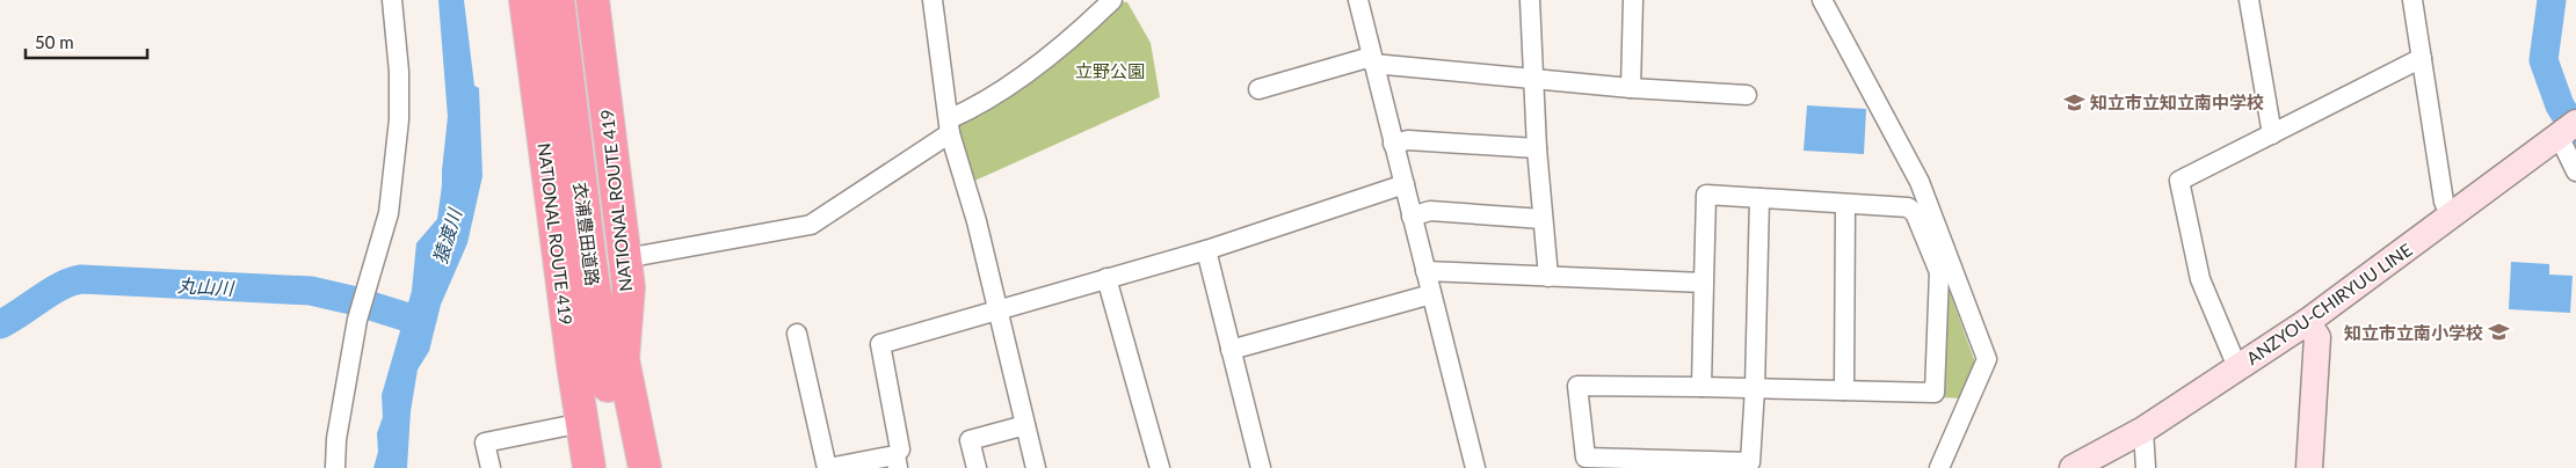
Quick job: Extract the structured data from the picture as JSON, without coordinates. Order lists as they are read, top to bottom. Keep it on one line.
{"streets":{"highway":["NATIONAL ROUTE 419","衣浦豊田道路"],"main road":["ANZYOU-CHIRYUU LINE"]},"crossings":[["NATIONAL ROUTE 419","衣浦豊田道路"]],"water":["猿渡川","丸山川"],"parks":["立野公園"],"places":{"school or university":["知立市立知立南中学校","知立市立南小学校"]},"scale_bar":"50 m"}
